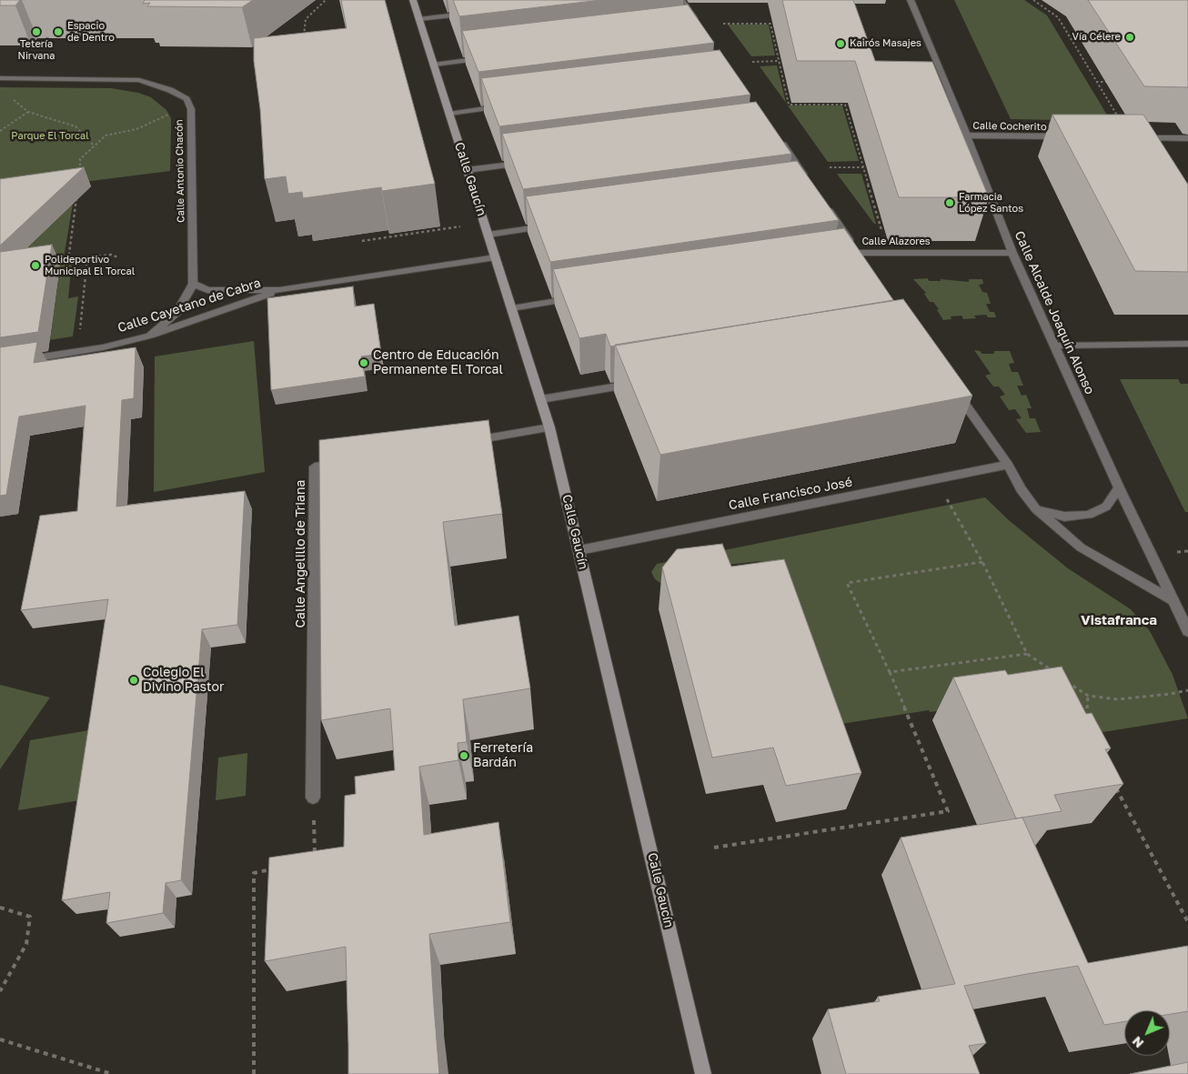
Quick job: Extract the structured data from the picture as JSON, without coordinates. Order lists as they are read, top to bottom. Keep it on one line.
{"streets":{"main road":["Calle Gaucín"],"street":["Calle Cocherito","Calle Antonio Chacón","Calle Alazores","Calle Cayetano de Cabra","Calle Alcalde Joaquín Alonso","Calle Francisco José","Calle Angelillo de Triana"]},"crossings":[["Calle Cocherito","Calle Alcalde Joaquín Alonso"],["Calle Antonio Chacón","Calle Cayetano de Cabra"],["Calle Gaucín","Calle Cayetano de Cabra"],["Calle Gaucín","Calle Francisco José"],["Calle Alazores","Calle Alcalde Joaquín Alonso"]],"districts":["Vistafranca"],"parks":["Parque El Torcal"],"places":["Tetería Nirvana","Espacio de Dentro","Vía Célere","Kairós Masajes","Farmacia López Santos","Polideportivo Municipal El Torcal","Centro de Educación Permanente El Torcal","Colegio El Divino Pastor","Ferretería Bardán"],"north":"bottom left"}
